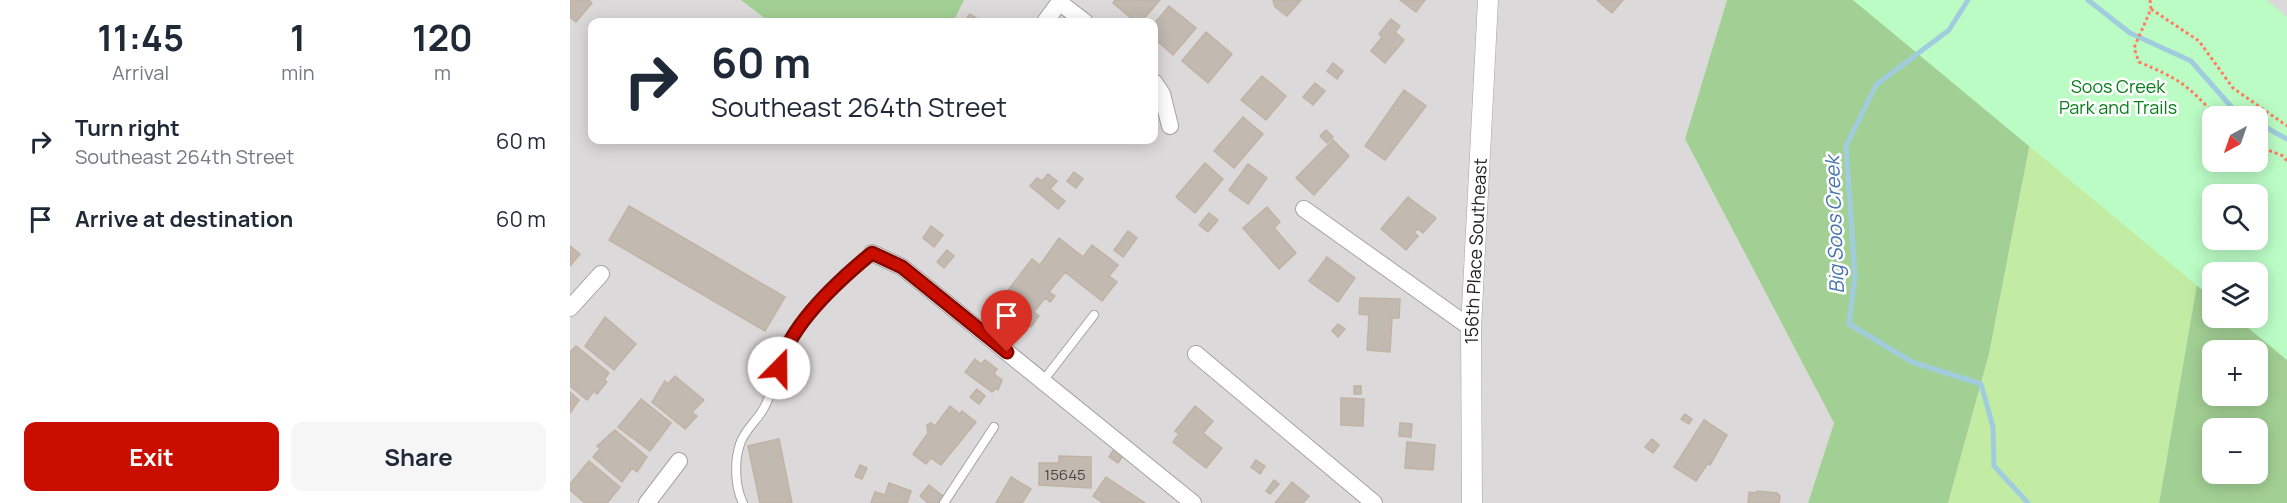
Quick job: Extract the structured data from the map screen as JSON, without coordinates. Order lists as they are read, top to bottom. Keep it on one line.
{"streets":{"street":["156th Place Southeast"]},"water":["Big Soos Creek"],"parks":["Soos Creek Park and Trails"],"house_numbers":["15645"],"north":"bottom left","page":{"eta":["11:45","Arrival","1","min","120","m"],"turn":["60 m","Southeast 264th Street"],"list":[{"name":"Turn right","note":"Southeast 264th Street","value":"60 m"},{"name":"Arrive at destination","value":"60 m"}],"map_buttons":["+","−"],"buttons":["Exit","Share"]}}
